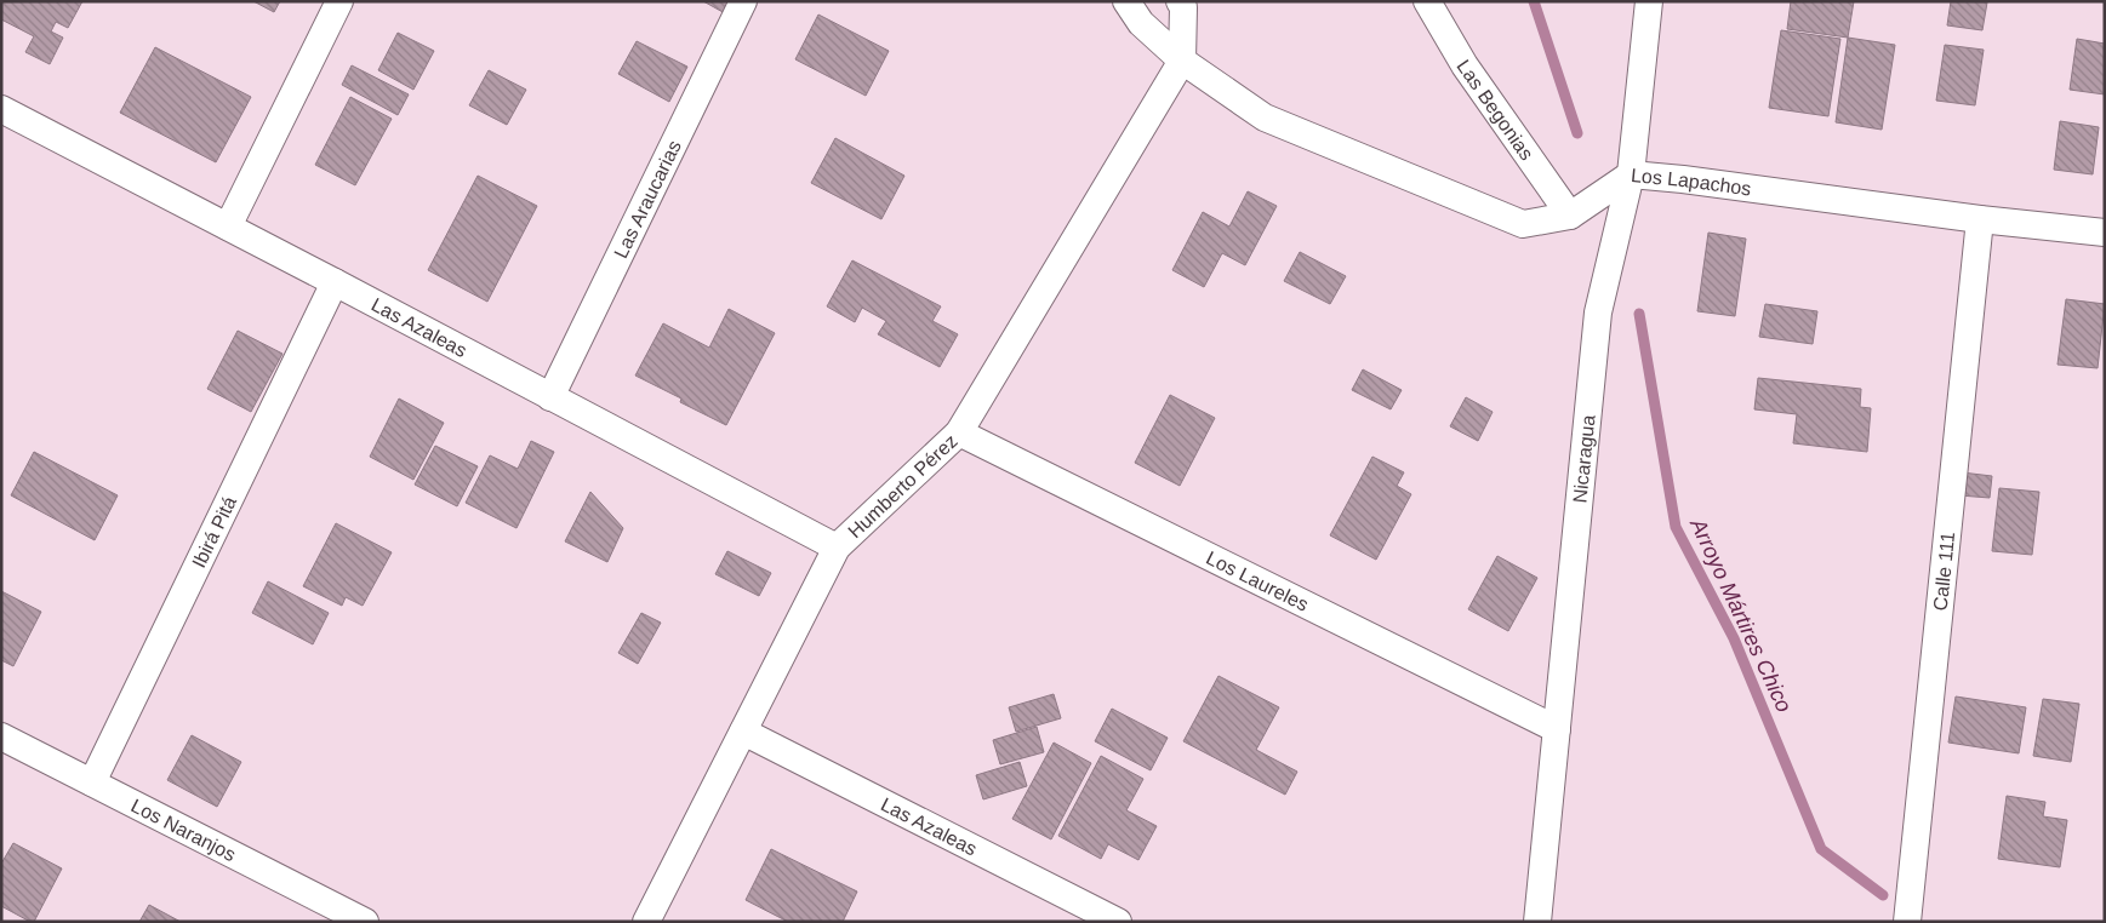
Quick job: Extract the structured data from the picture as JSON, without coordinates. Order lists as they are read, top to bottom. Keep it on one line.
{"streets":{"street":["Las Begonias","Los Lapachos","Las Araucarias","Las Azaleas","Nicaragua","Humberto Pérez","Ibirá Pitá","Calle 111","Los Laureles","Los Naranjos"]},"crossings":[["Las Begonias","Los Lapachos"],["Los Lapachos","Nicaragua"],["Los Lapachos","Humberto Pérez"],["Los Lapachos","Calle 111"],["Las Araucarias","Las Azaleas"],["Las Azaleas","Humberto Pérez"],["Las Azaleas","Ibirá Pitá"],["Nicaragua","Los Laureles"],["Humberto Pérez","Los Laureles"],["Ibirá Pitá","Los Naranjos"]],"water":["Arroyo Mártires Chico"]}
